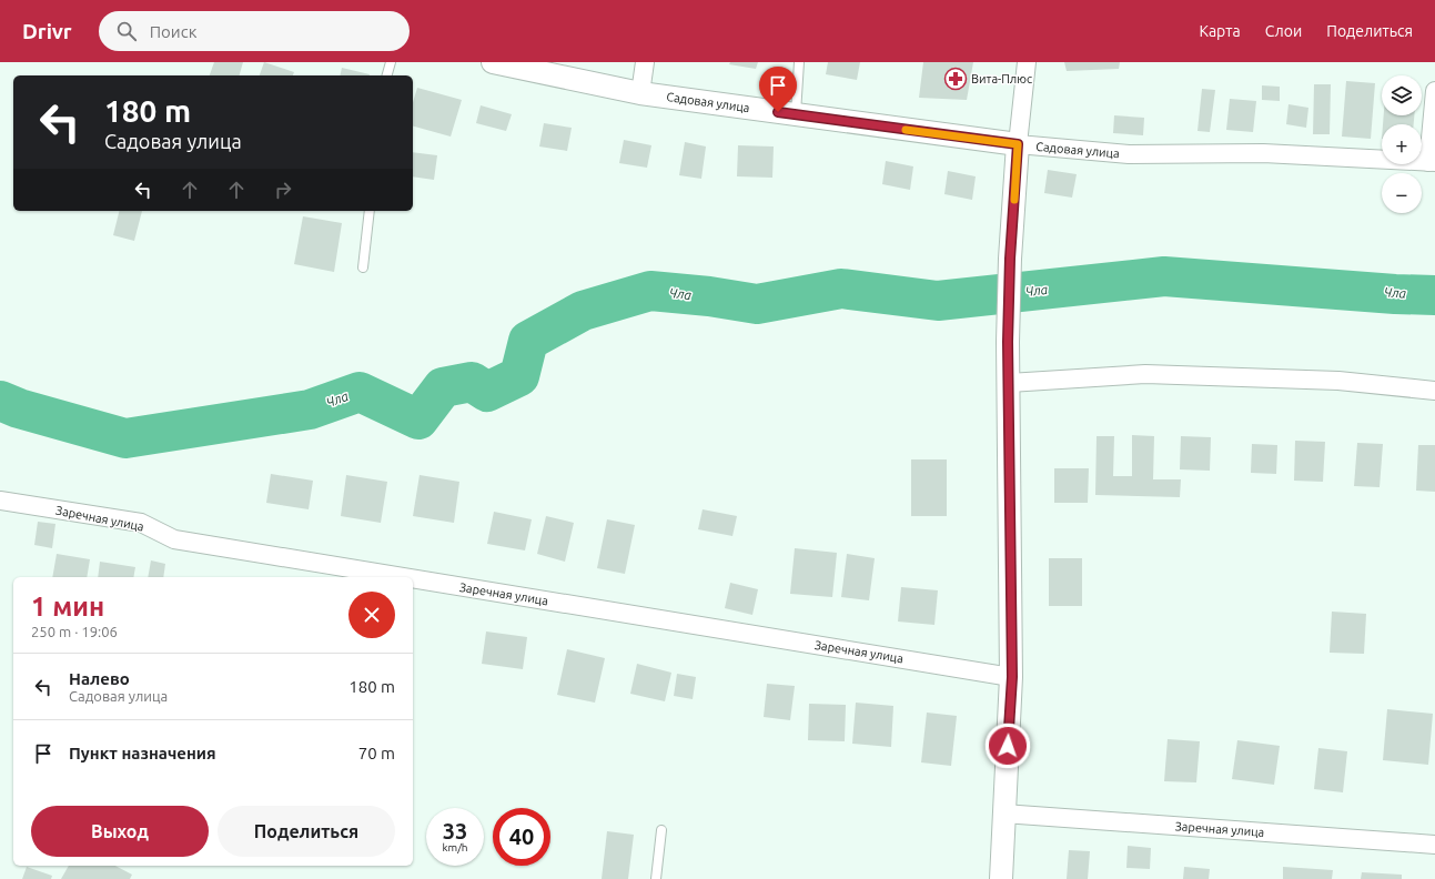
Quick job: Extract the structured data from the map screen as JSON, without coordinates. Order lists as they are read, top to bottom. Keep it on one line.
{"streets":{"street":["Садовая улица","Заречная улица"]},"water":["Чла"],"places":{"pharmacy":["Вита-Плюс"]},"page":{"header":"Drivr","search":"Поиск","nav":["Карта","Слои","Поделиться"],"map_buttons":["+","−"],"turn":["180 m","Садовая улица"],"heading":["1 мин","250 m · 19:06"],"list":[{"name":"Налево","note":"Садовая улица","value":"180 m"},{"name":"Пункт назначения","value":"70 m"}],"buttons":["Выход","Поделиться"],"speed":"33 km/h","limit":"40"}}
